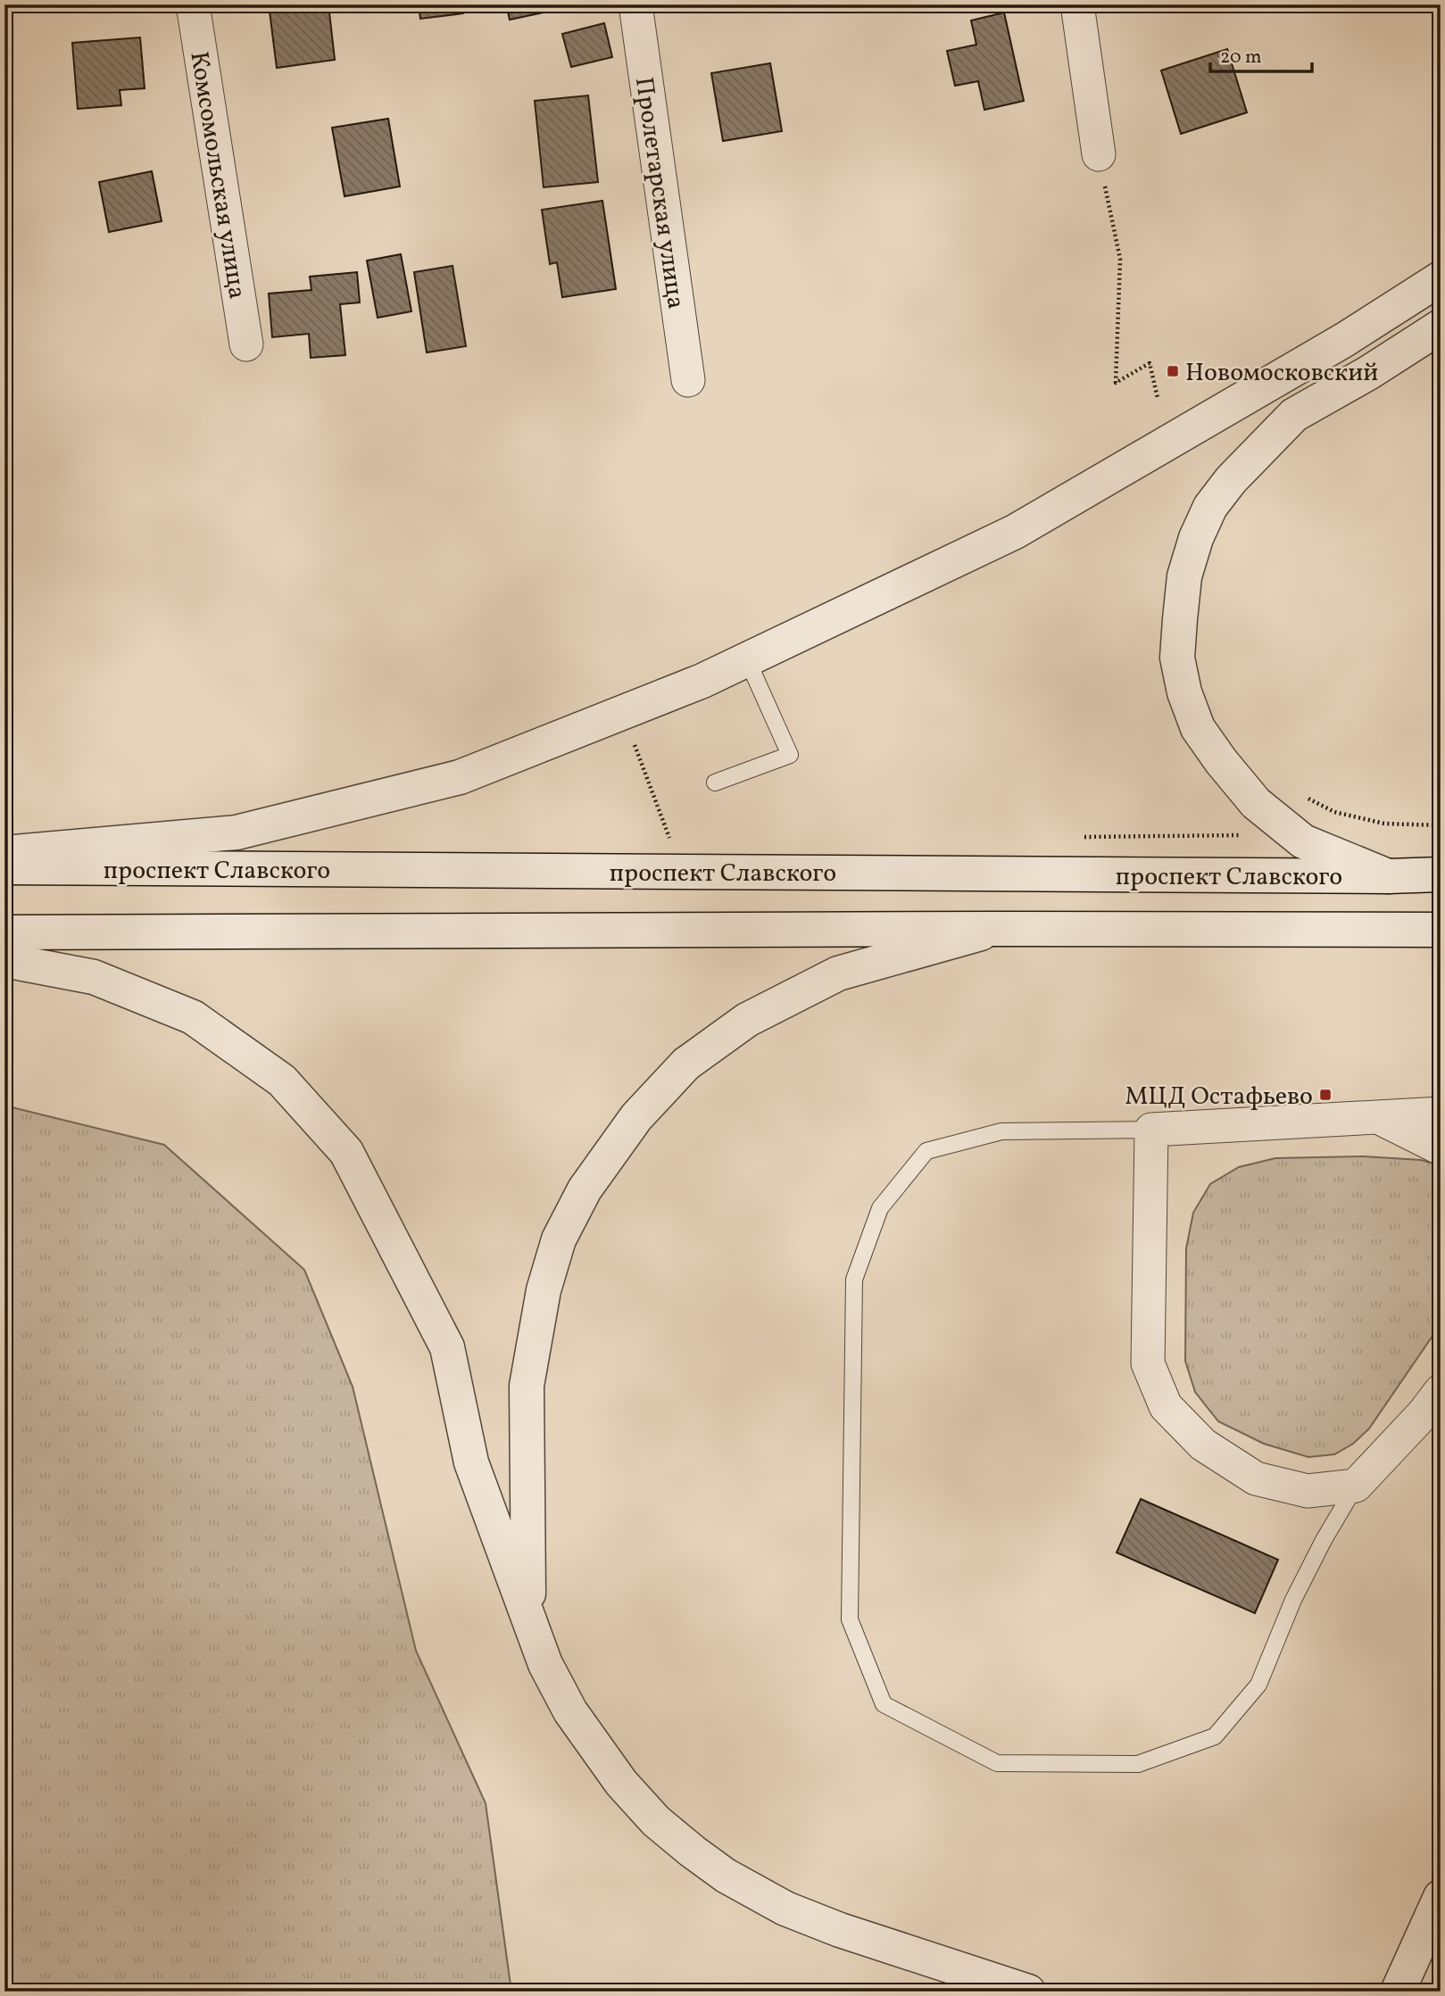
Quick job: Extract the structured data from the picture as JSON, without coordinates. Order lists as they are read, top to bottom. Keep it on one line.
{"streets":{"street":["Комсомольская улица","Пролетарская улица","проспект Славского"]},"places":{"transit":["Новомосковский","МЦД Остафьево"]},"scale_bar":"20 m"}
